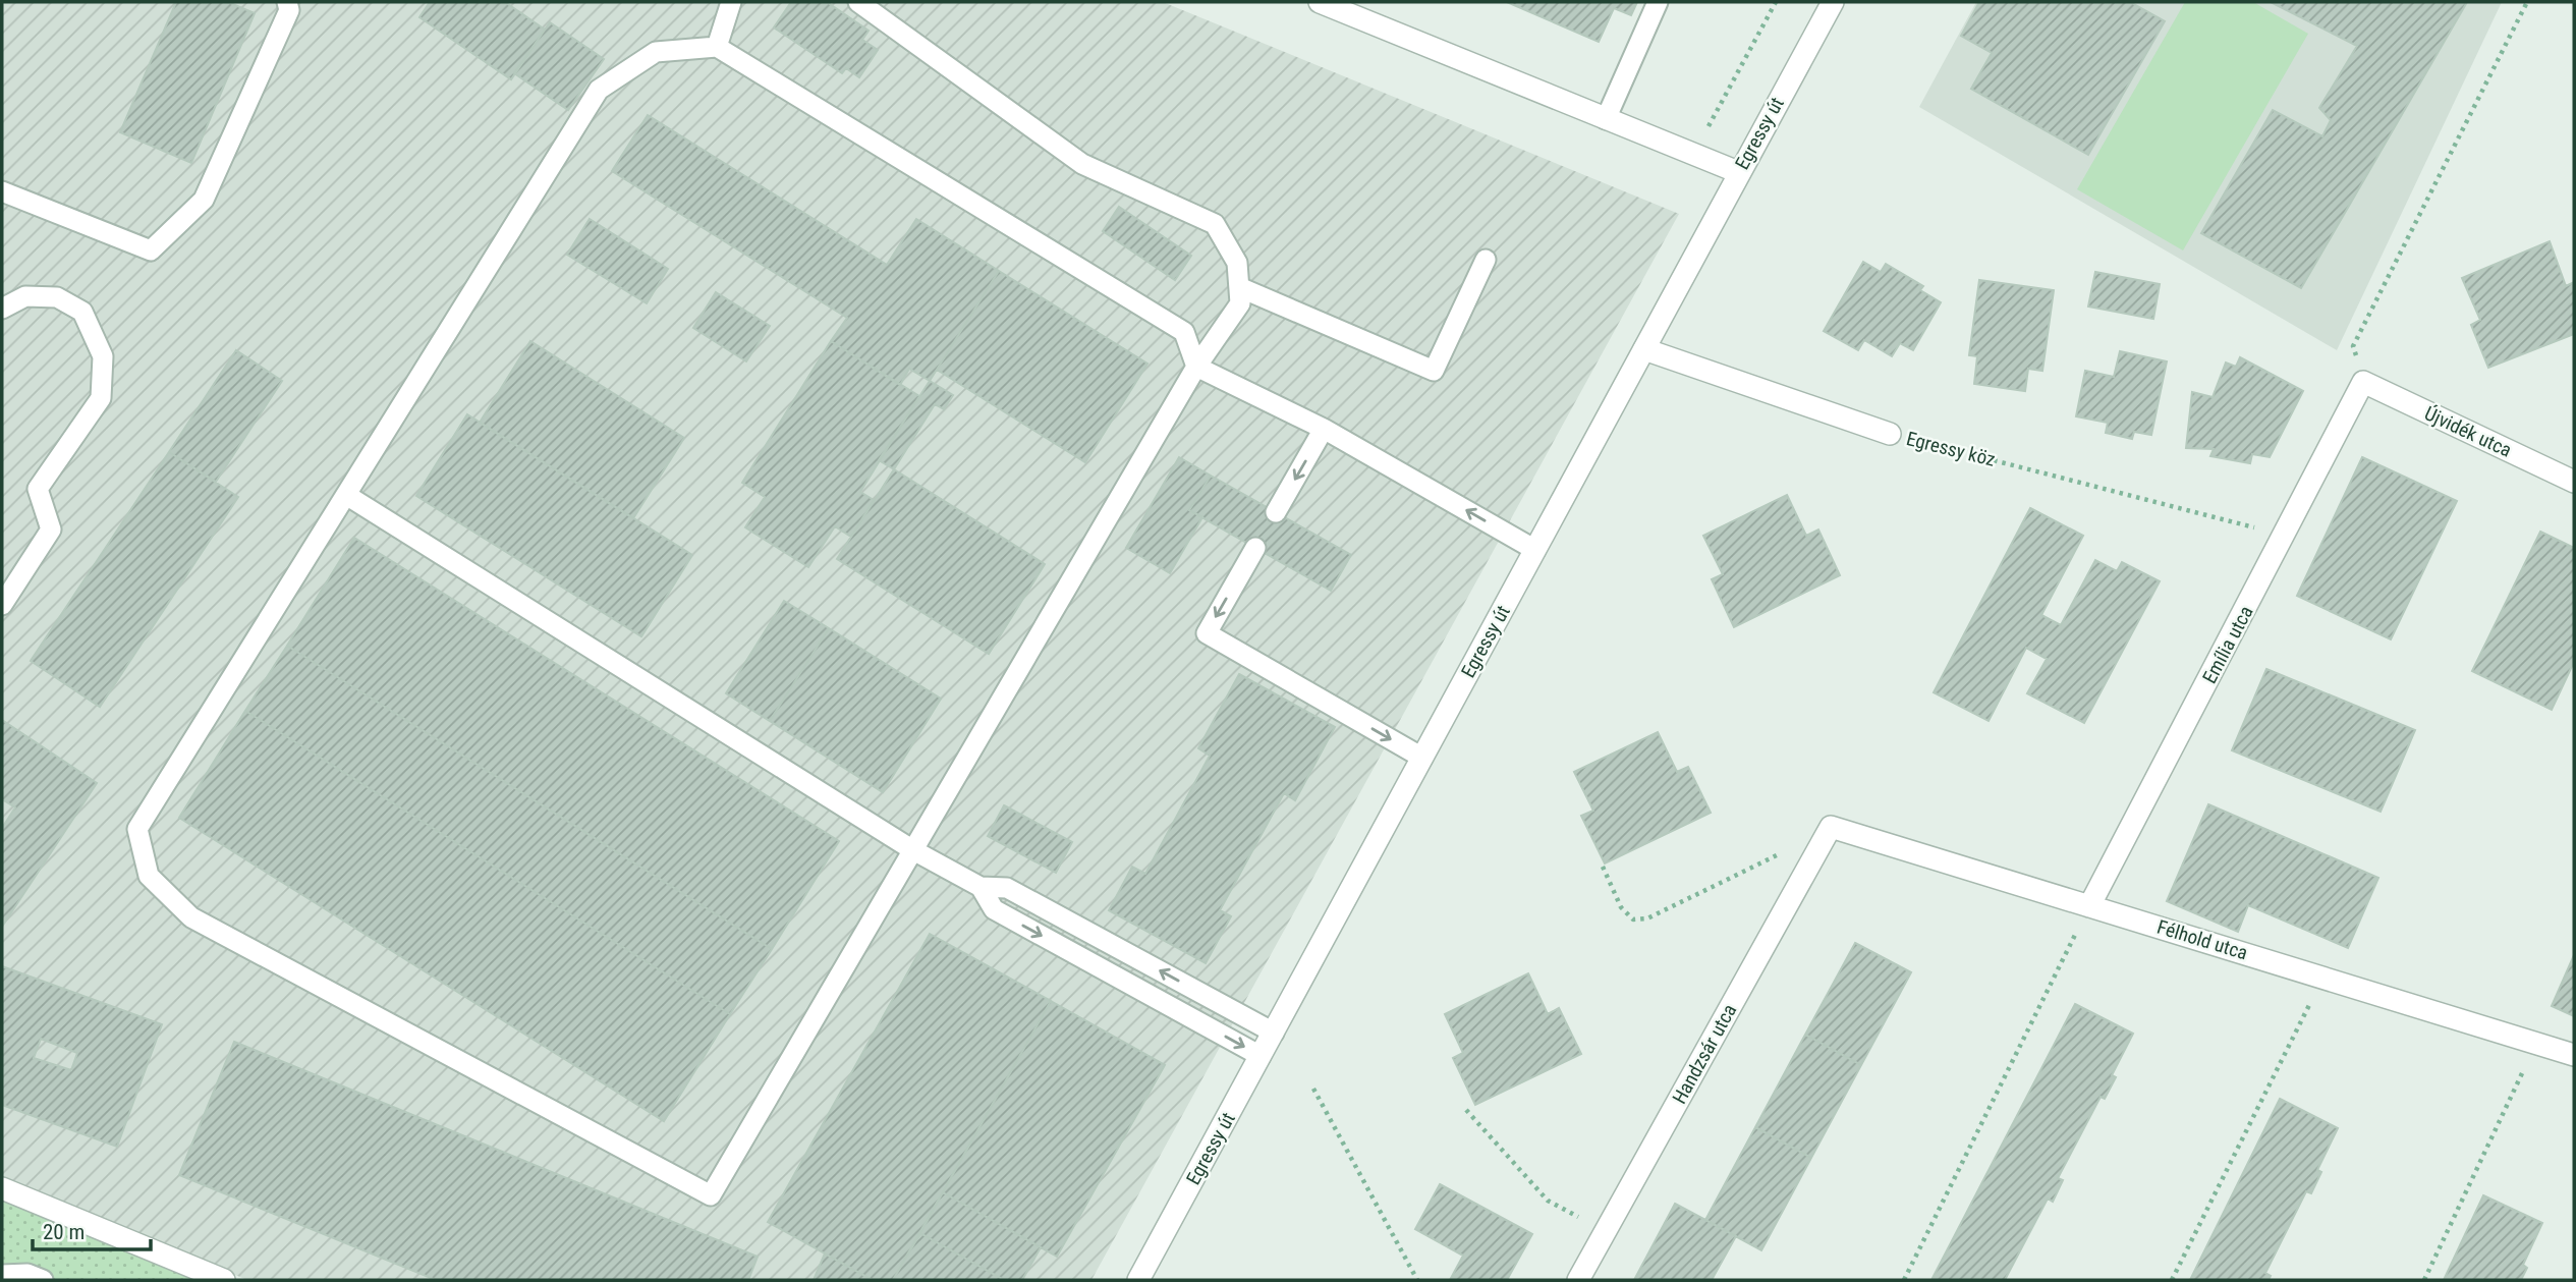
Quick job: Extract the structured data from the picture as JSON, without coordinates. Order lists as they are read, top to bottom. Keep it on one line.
{"streets":{"street":["Egressy út","Újvidék utca","Egressy köz","Emília utca","Félhold utca","Handzsár utca"]},"crossings":[["Egressy út","Egressy köz"],["Újvidék utca","Emília utca"],["Emília utca","Félhold utca"],["Félhold utca","Handzsár utca"]],"scale_bar":"20 m"}
